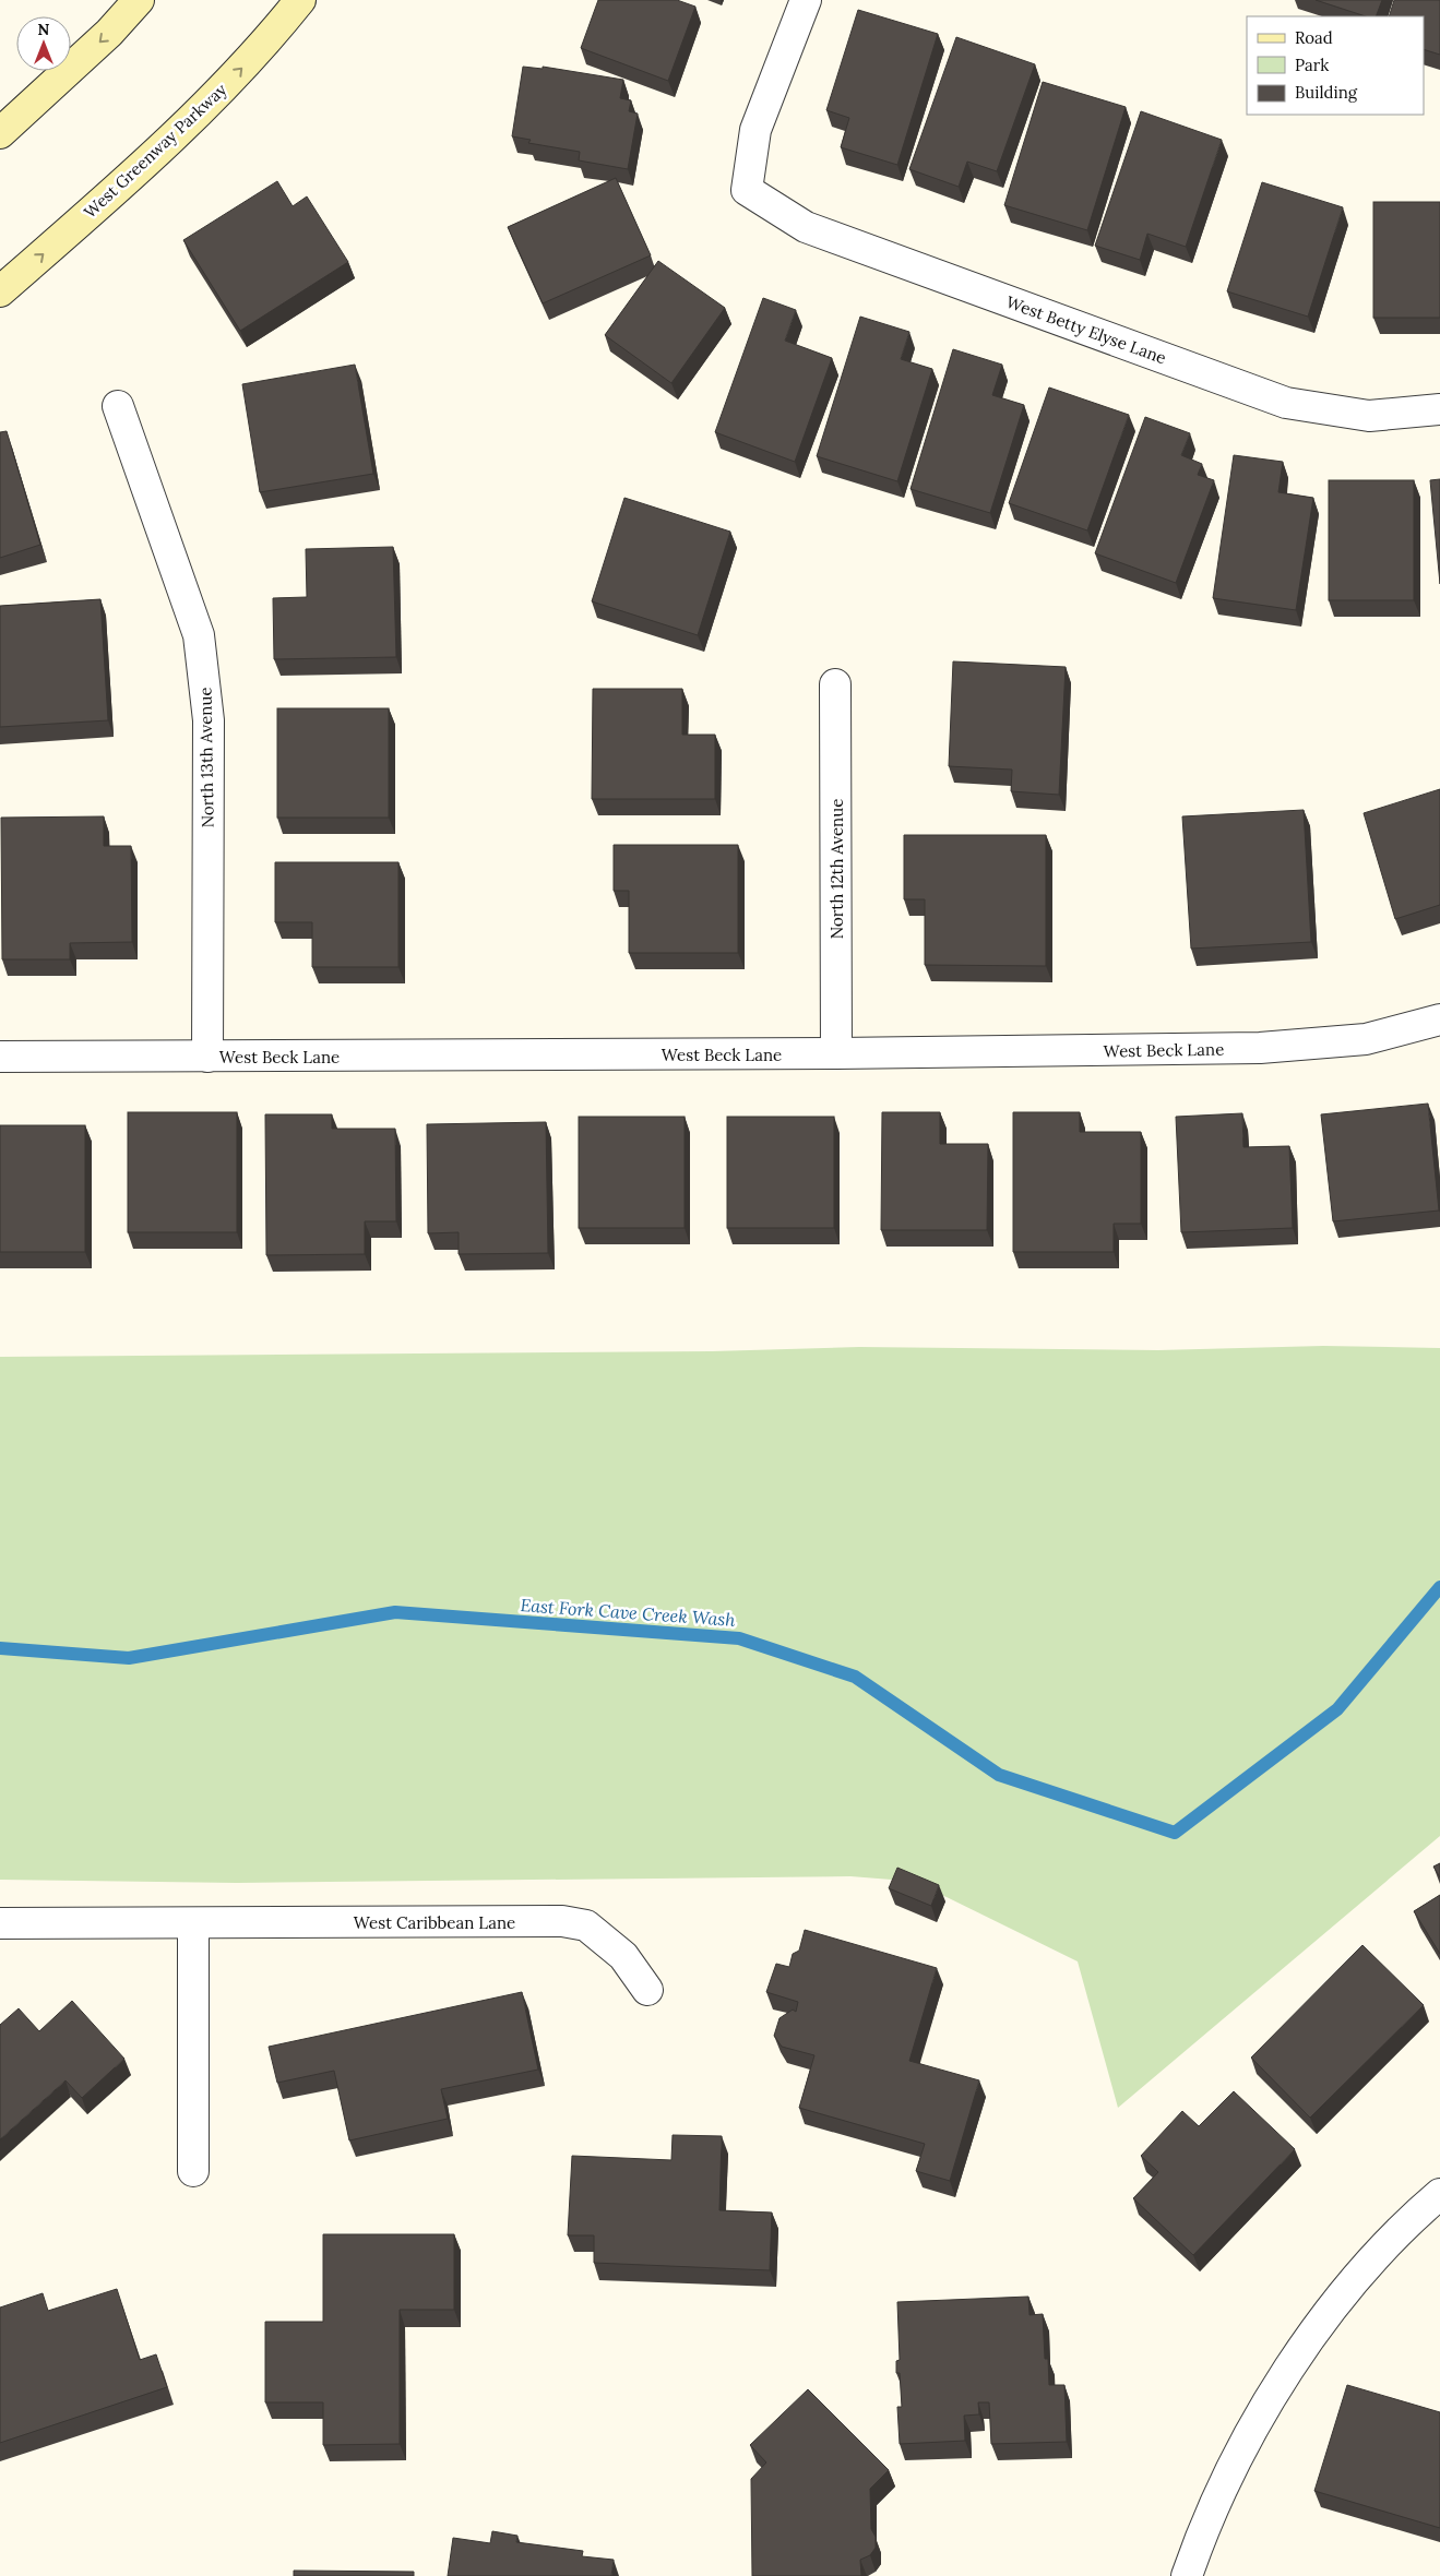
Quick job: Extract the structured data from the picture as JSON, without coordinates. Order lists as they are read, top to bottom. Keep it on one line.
{"streets":{"main road":["West Greenway Parkway"],"street":["West Betty Elyse Lane","North 13th Avenue","North 12th Avenue","West Beck Lane","West Caribbean Lane"]},"crossings":[["North 13th Avenue","West Beck Lane"],["North 12th Avenue","West Beck Lane"]],"water":["East Fork Cave Creek Wash"],"legend":["Road","Park","Building"],"north":"top"}
